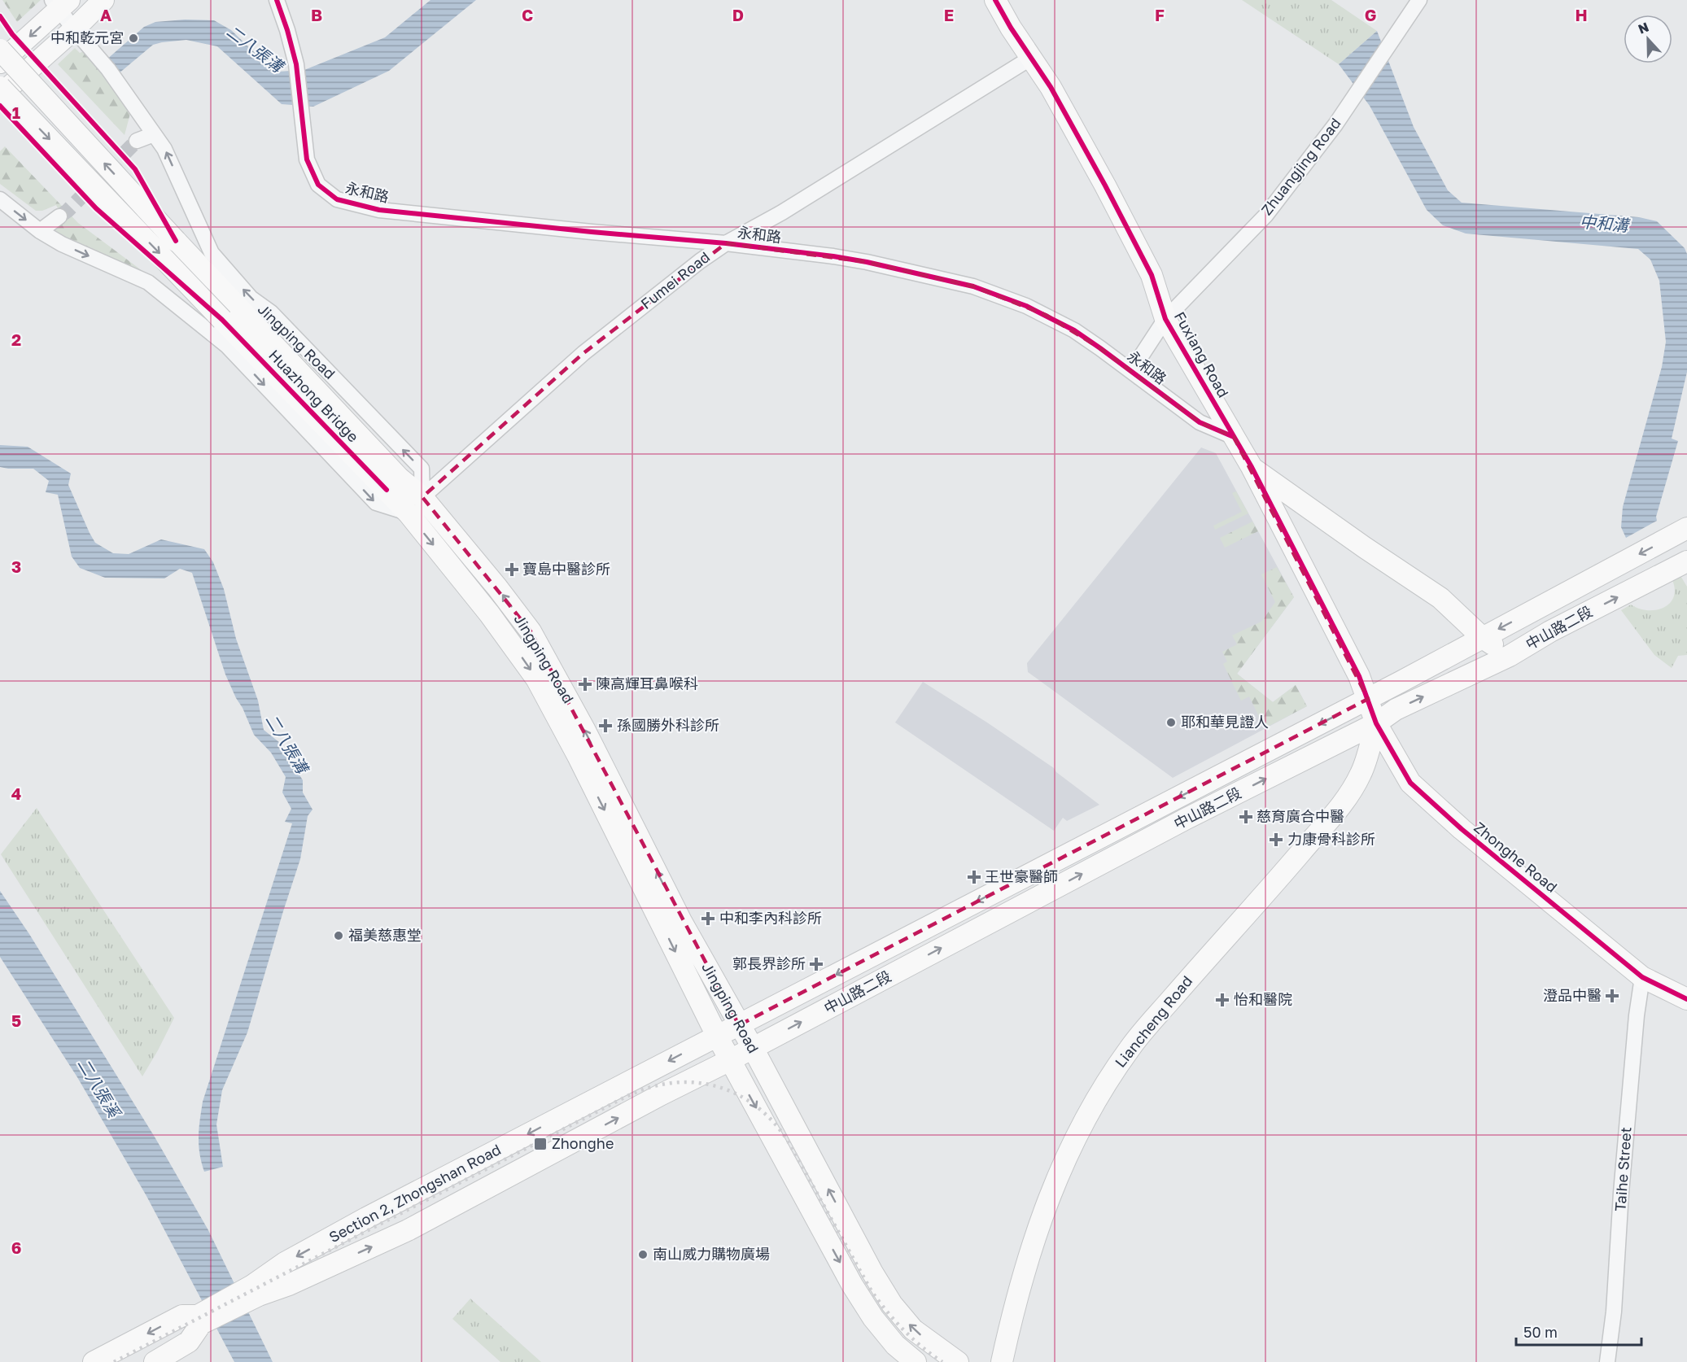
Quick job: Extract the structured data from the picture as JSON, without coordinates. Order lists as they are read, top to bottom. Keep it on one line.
{"streets":{"street":["Zhuangjing Road","永和路","Fumei Road","Jingping Road","Fuxiang Road","Huazhong Bridge","中山路二段","Zhonghe Road","Liancheng Road","Taihe Street","Section 2, Zhongshan Road"]},"crossings":[["Zhuangjing Road","永和路"],["Zhuangjing Road","Fuxiang Road"],["永和路","Fumei Road"],["永和路","Fuxiang Road"],["Fumei Road","Jingping Road"],["Fumei Road","Fuxiang Road"],["Fumei Road","Huazhong Bridge"],["Jingping Road","Huazhong Bridge"],["Jingping Road","中山路二段"],["Jingping Road","Section 2, Zhongshan Road"],["Fuxiang Road","中山路二段"],["Fuxiang Road","Zhonghe Road"],["中山路二段","Zhonghe Road"],["中山路二段","Liancheng Road"],["中山路二段","Section 2, Zhongshan Road"],["Zhonghe Road","Liancheng Road"],["Zhonghe Road","Taihe Street"]],"water":["二八張溝","中和溝","二八張溪"],"places":{"other":["中和乾元宮","耶和華見證人","福美慈惠堂","南山威力購物廣場"],"health":["寶島中醫診所","陳高輝耳鼻喉科","孫國勝外科診所","慈育廣合中醫","力康骨科診所","王世豪醫師","中和李內科診所","郭長界診所","澄品中醫","怡和醫院"],"transit":["Zhonghe"]},"scale_bar":"50 m","north":"top","grid":{"columns":["A","B","C","D","E","F","G","H"],"rows":["1","2","3","4","5","6"]}}
